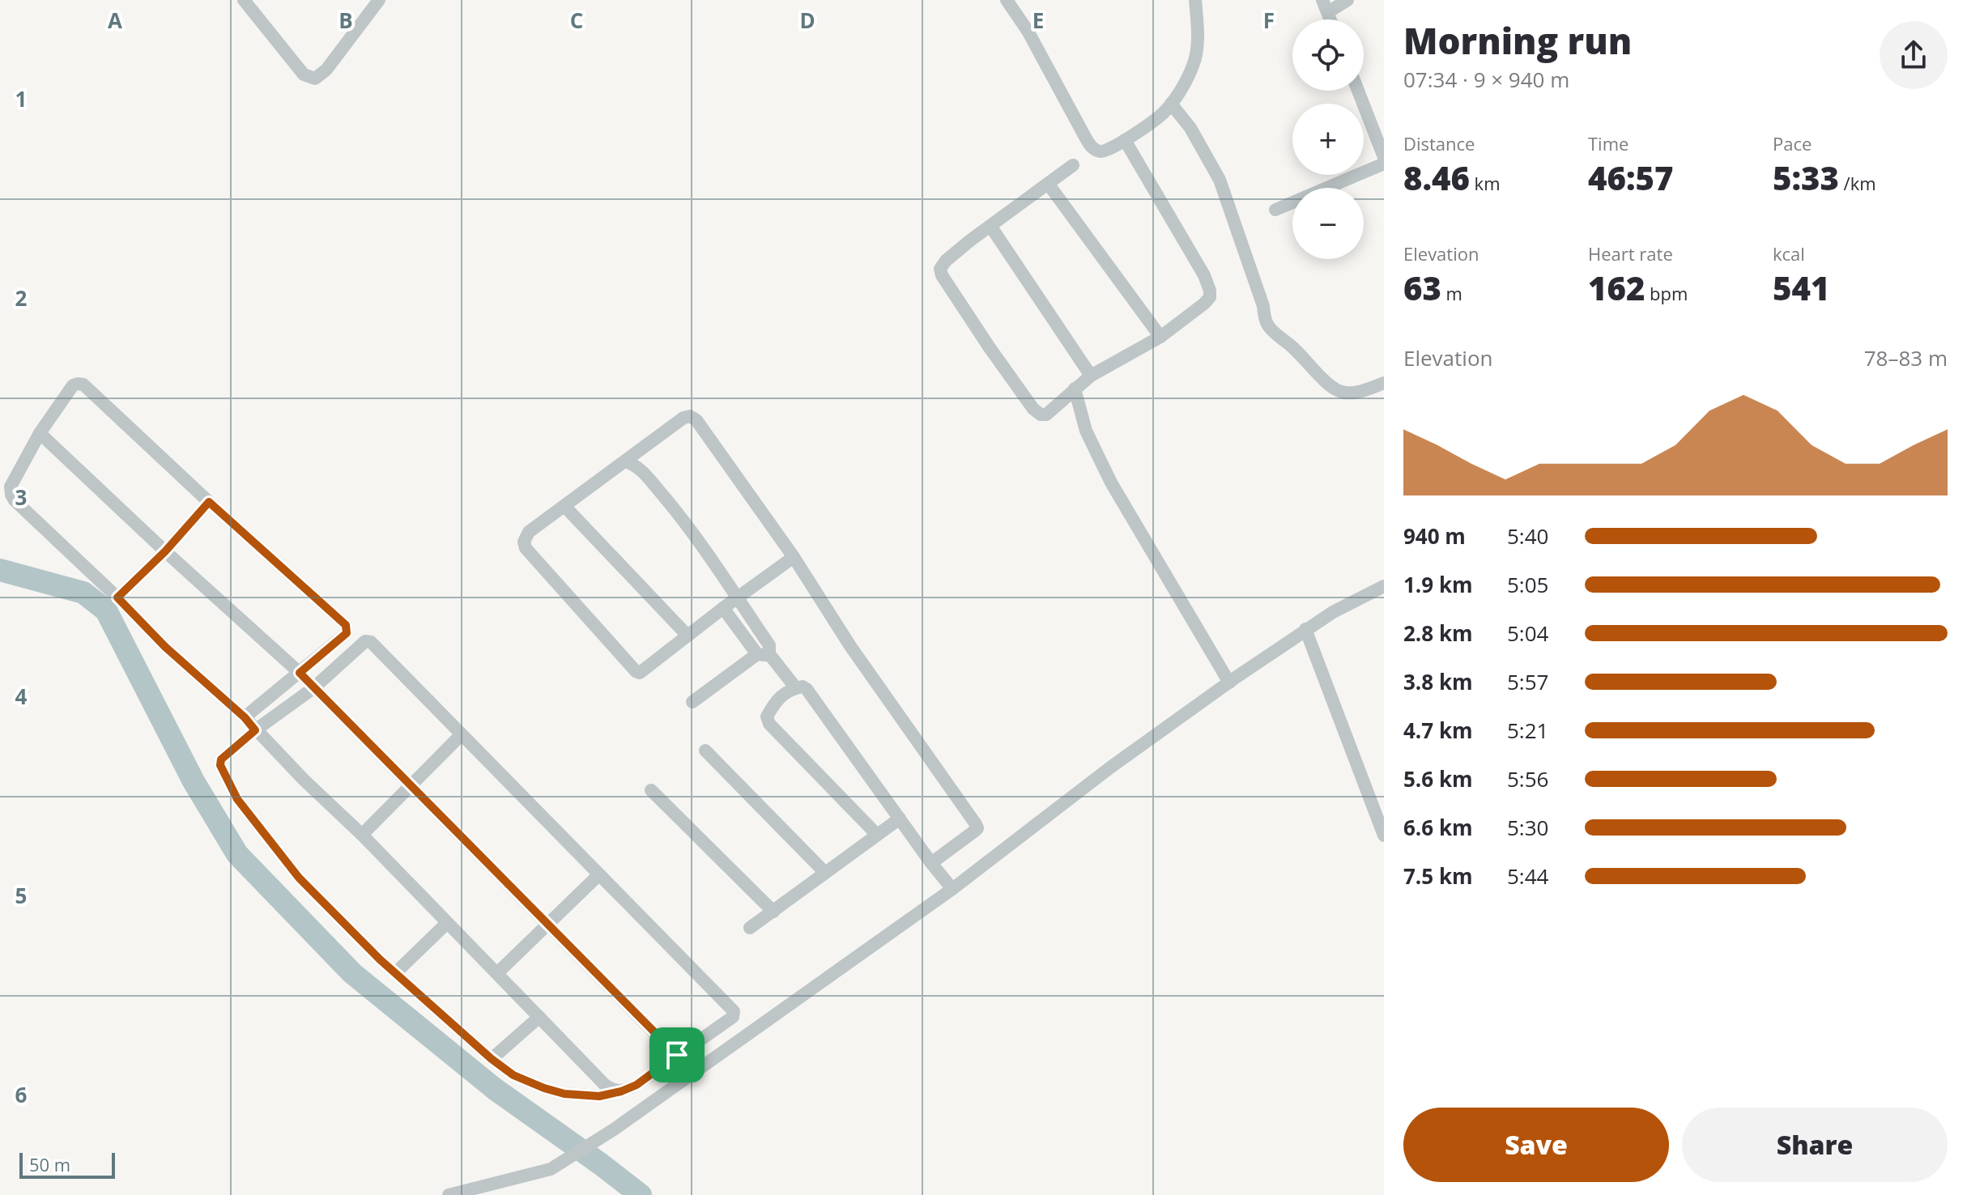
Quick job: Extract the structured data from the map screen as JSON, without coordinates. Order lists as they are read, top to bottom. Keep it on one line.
{"scale_bar":"50 m","page":{"heading":["Morning run","07:34 · 9 × 940 m"],"map_buttons":["+","−"],"stats":[["Distance","8.46 km"],["Time","46:57"],["Pace","5:33 /km"],["Elevation","63 m"],["Heart rate","162 bpm"],["kcal","541"]],"chart":["Elevation","78–83 m"],"list":[{"name":"940 m","note":"5:40"},{"name":"1.9 km","note":"5:05"},{"name":"2.8 km","note":"5:04"},{"name":"3.8 km","note":"5:57"},{"name":"4.7 km","note":"5:21"},{"name":"5.6 km","note":"5:56"},{"name":"6.6 km","note":"5:30"},{"name":"7.5 km","note":"5:44"}],"buttons":["Save","Share"],"scale":"50 m"},"grid":{"columns":["A","B","C","D","E","F"],"rows":["1","2","3","4","5","6"]}}
